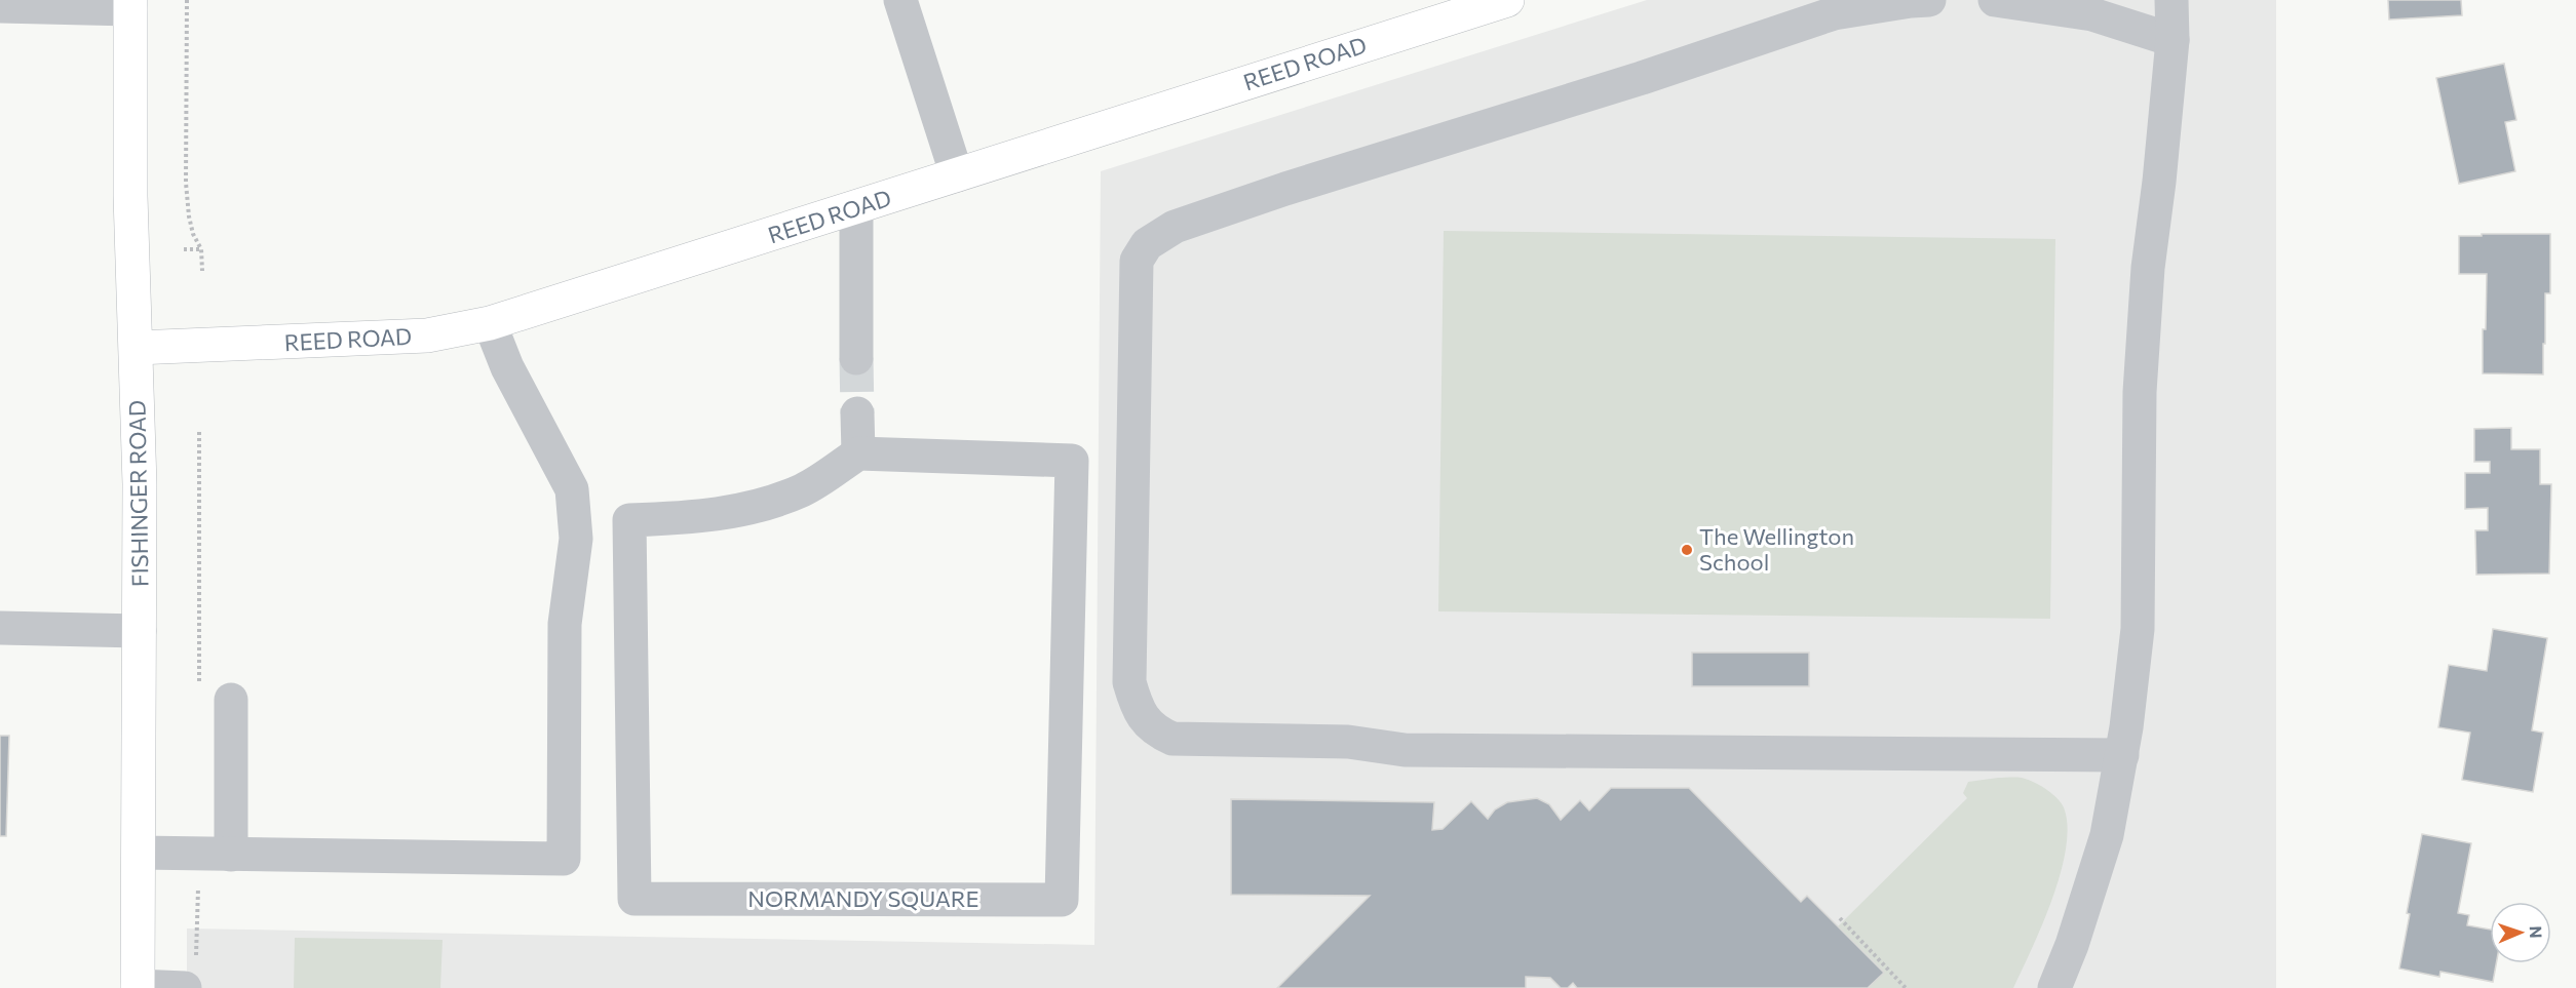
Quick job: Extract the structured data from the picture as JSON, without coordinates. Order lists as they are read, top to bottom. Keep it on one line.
{"streets":{"main road":["REED ROAD","FISHINGER ROAD"],"street":["NORMANDY SQUARE"]},"crossings":[["REED ROAD","FISHINGER ROAD"]],"places":["The Wellington School"],"north":"right"}
